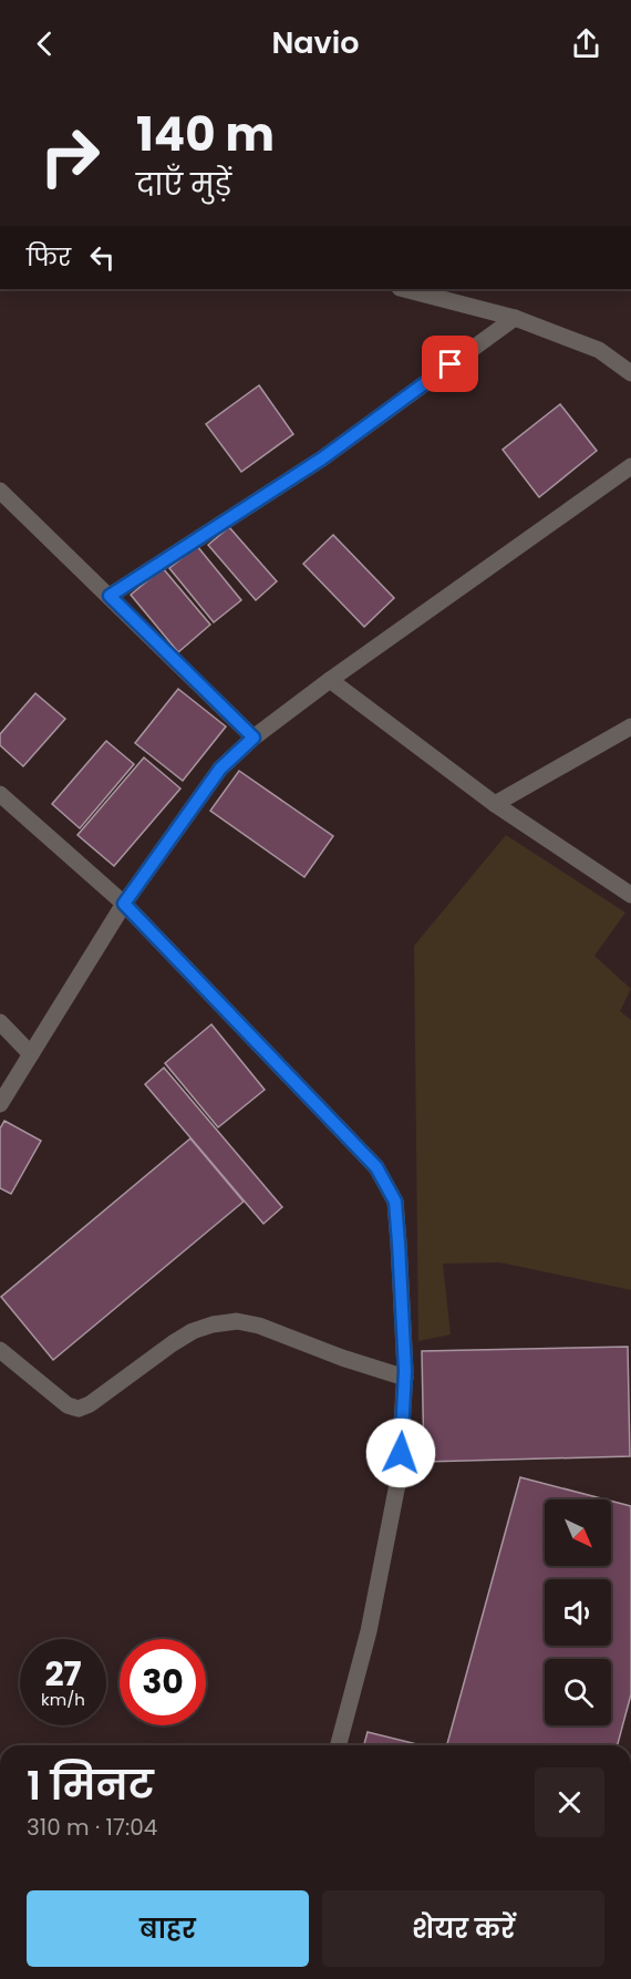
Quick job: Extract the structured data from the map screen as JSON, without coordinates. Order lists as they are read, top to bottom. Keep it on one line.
{"north":"bottom right","page":{"header":"Navio","turn":["140 m","दाएँ मुड़ें"],"then":"फिर","speed":"27 km/h","limit":"30","heading":["1 मिनट","310 m · 17:04"],"buttons":["बाहर","शेयर करें"]}}
